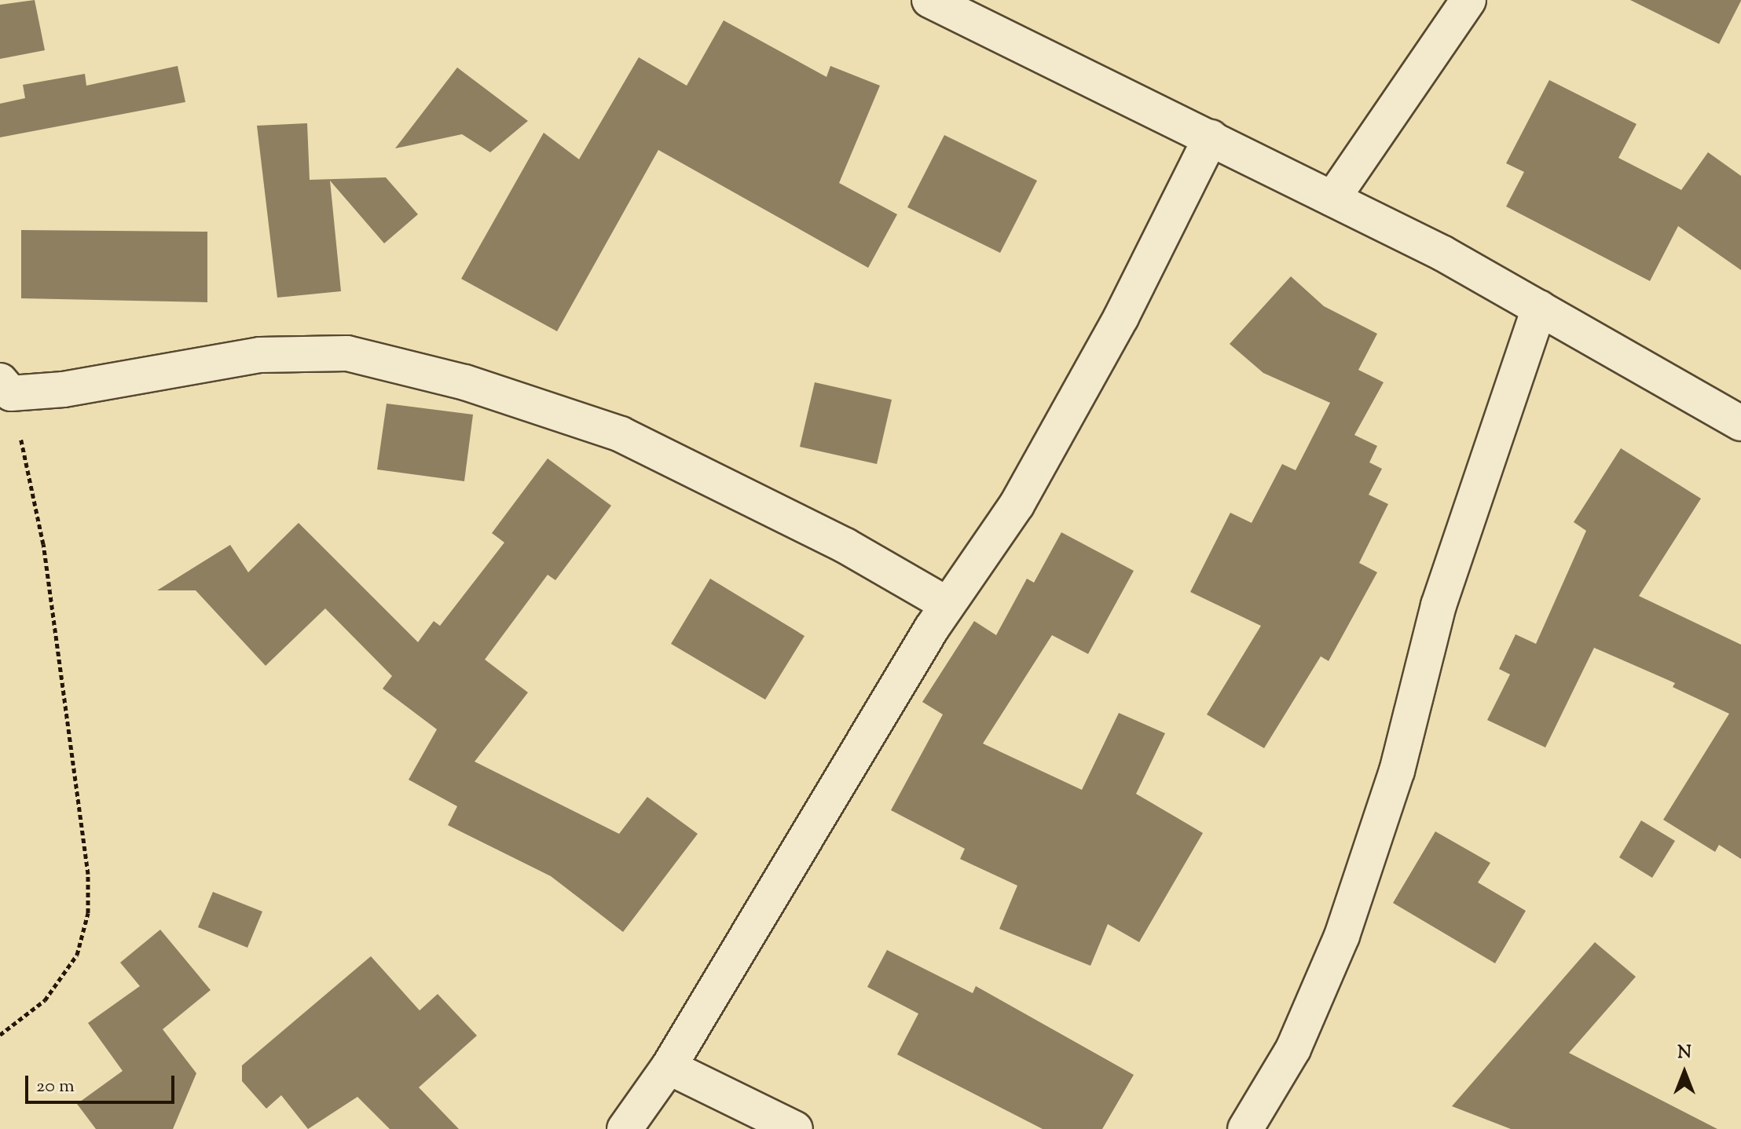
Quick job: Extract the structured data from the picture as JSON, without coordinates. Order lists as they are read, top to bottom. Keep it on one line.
{"scale_bar":"20 m","north":"top"}
